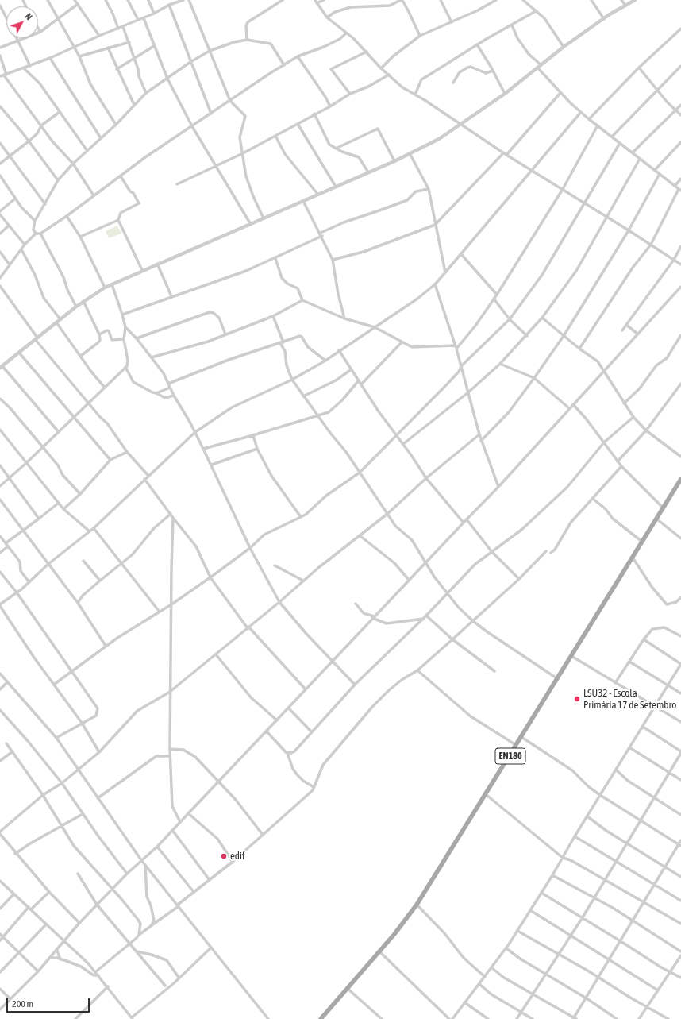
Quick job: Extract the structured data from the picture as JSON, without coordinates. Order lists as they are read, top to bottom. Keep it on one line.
{"streets":{"main road":["EN180"]},"places":["LSU32 - Escola Primária 17 de Setembro","edif"],"scale_bar":"200 m","north":"top right"}
